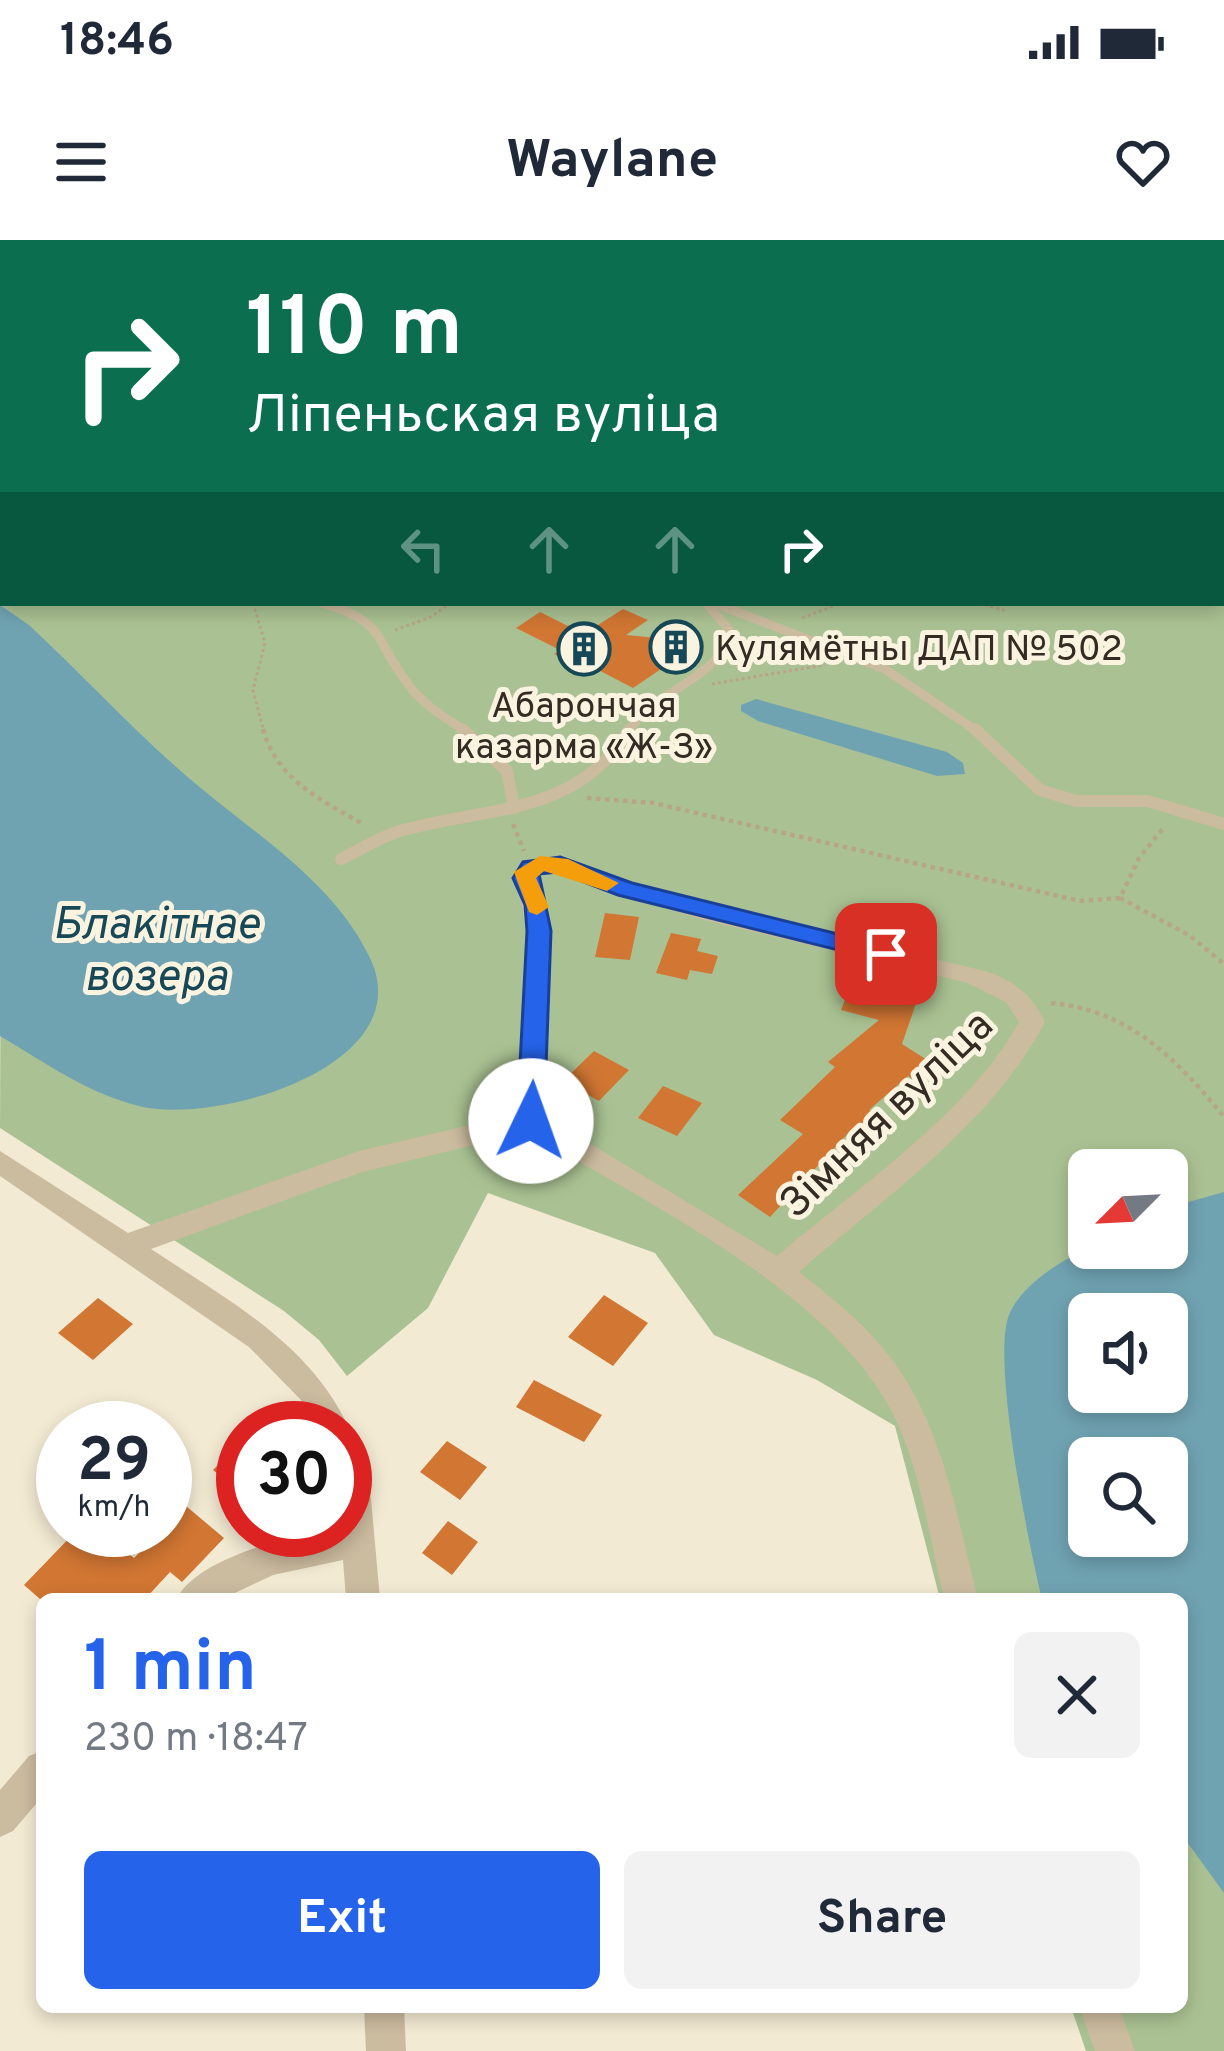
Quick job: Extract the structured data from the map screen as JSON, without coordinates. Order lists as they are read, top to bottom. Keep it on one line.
{"streets":{"street":["Зімняя вуліца"]},"water":["Блакітнае возера"],"places":{"building":["Кулямётны ДАП № 502","Абарончая казарма «Ж-З»"]},"north":"bottom left","page":{"status":"18:46","header":"Waylane","turn":["110 m","Ліпеньская вуліца"],"speed":"29 km/h","limit":"30","heading":["1 min","230 m · 18:47"],"buttons":["Exit","Share"]}}
